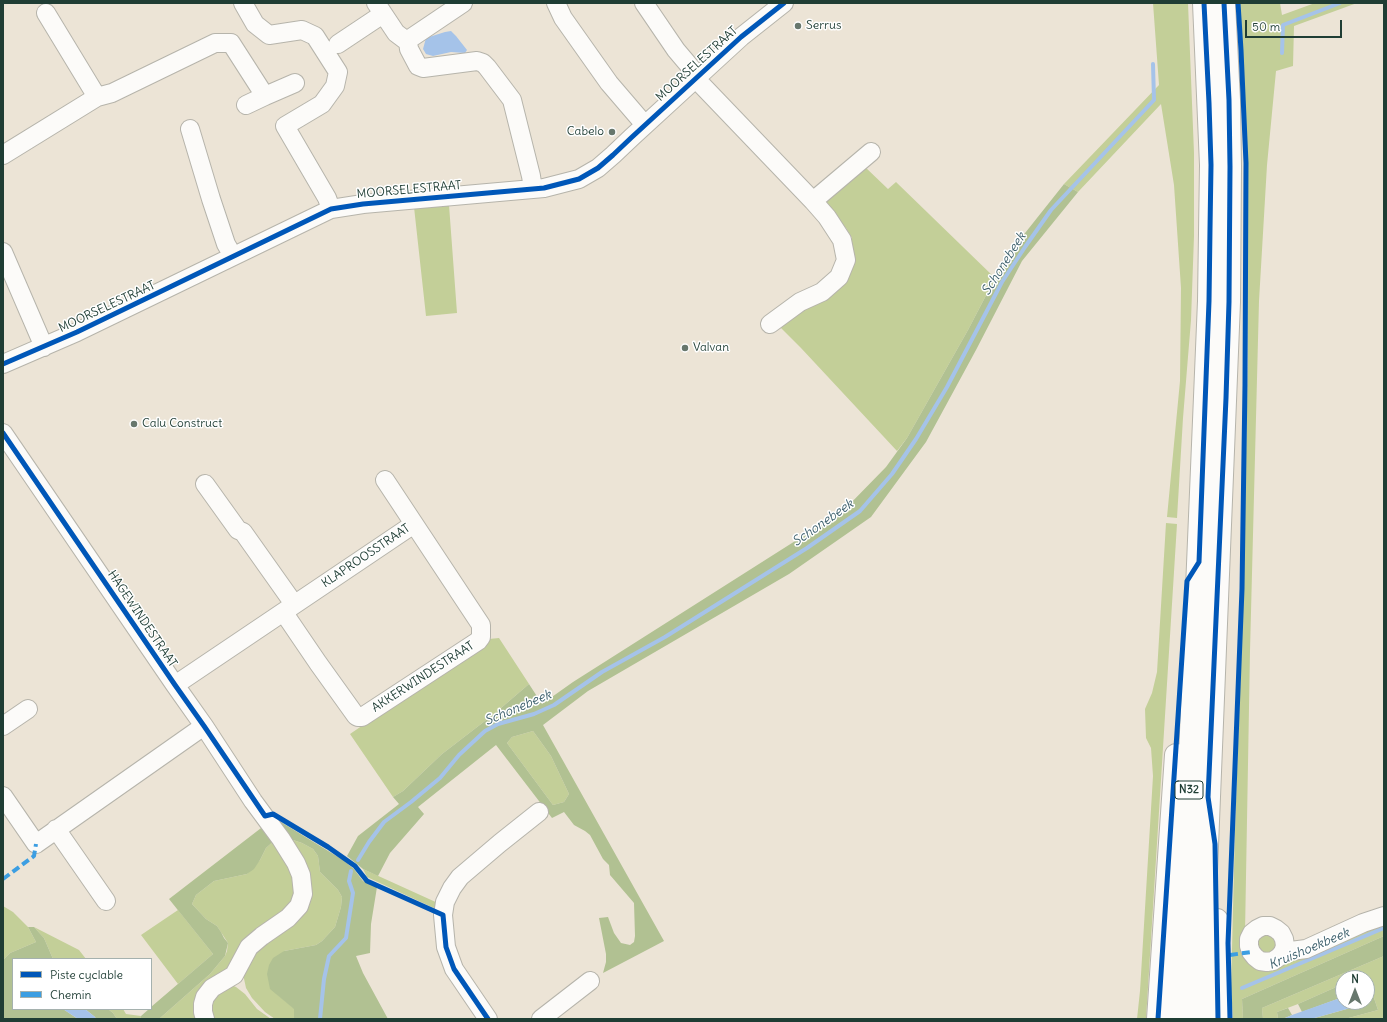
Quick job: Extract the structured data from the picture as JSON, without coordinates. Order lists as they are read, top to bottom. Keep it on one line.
{"streets":{"highway":["N32"],"street":["MOORSELESTRAAT","KLAPROOSSTRAAT","HAGEWINDESTRAAT","AKKERWINDESTRAAT"]},"crossings":[["KLAPROOSSTRAAT","HAGEWINDESTRAAT"],["KLAPROOSSTRAAT","AKKERWINDESTRAAT"]],"water":["Schonebeek","Kruishoekbeek"],"places":["Serrus","Cabelo","Valvan","Calu Construct"],"legend":["Piste cyclable","Chemin"],"scale_bar":"50 m","north":"top"}
